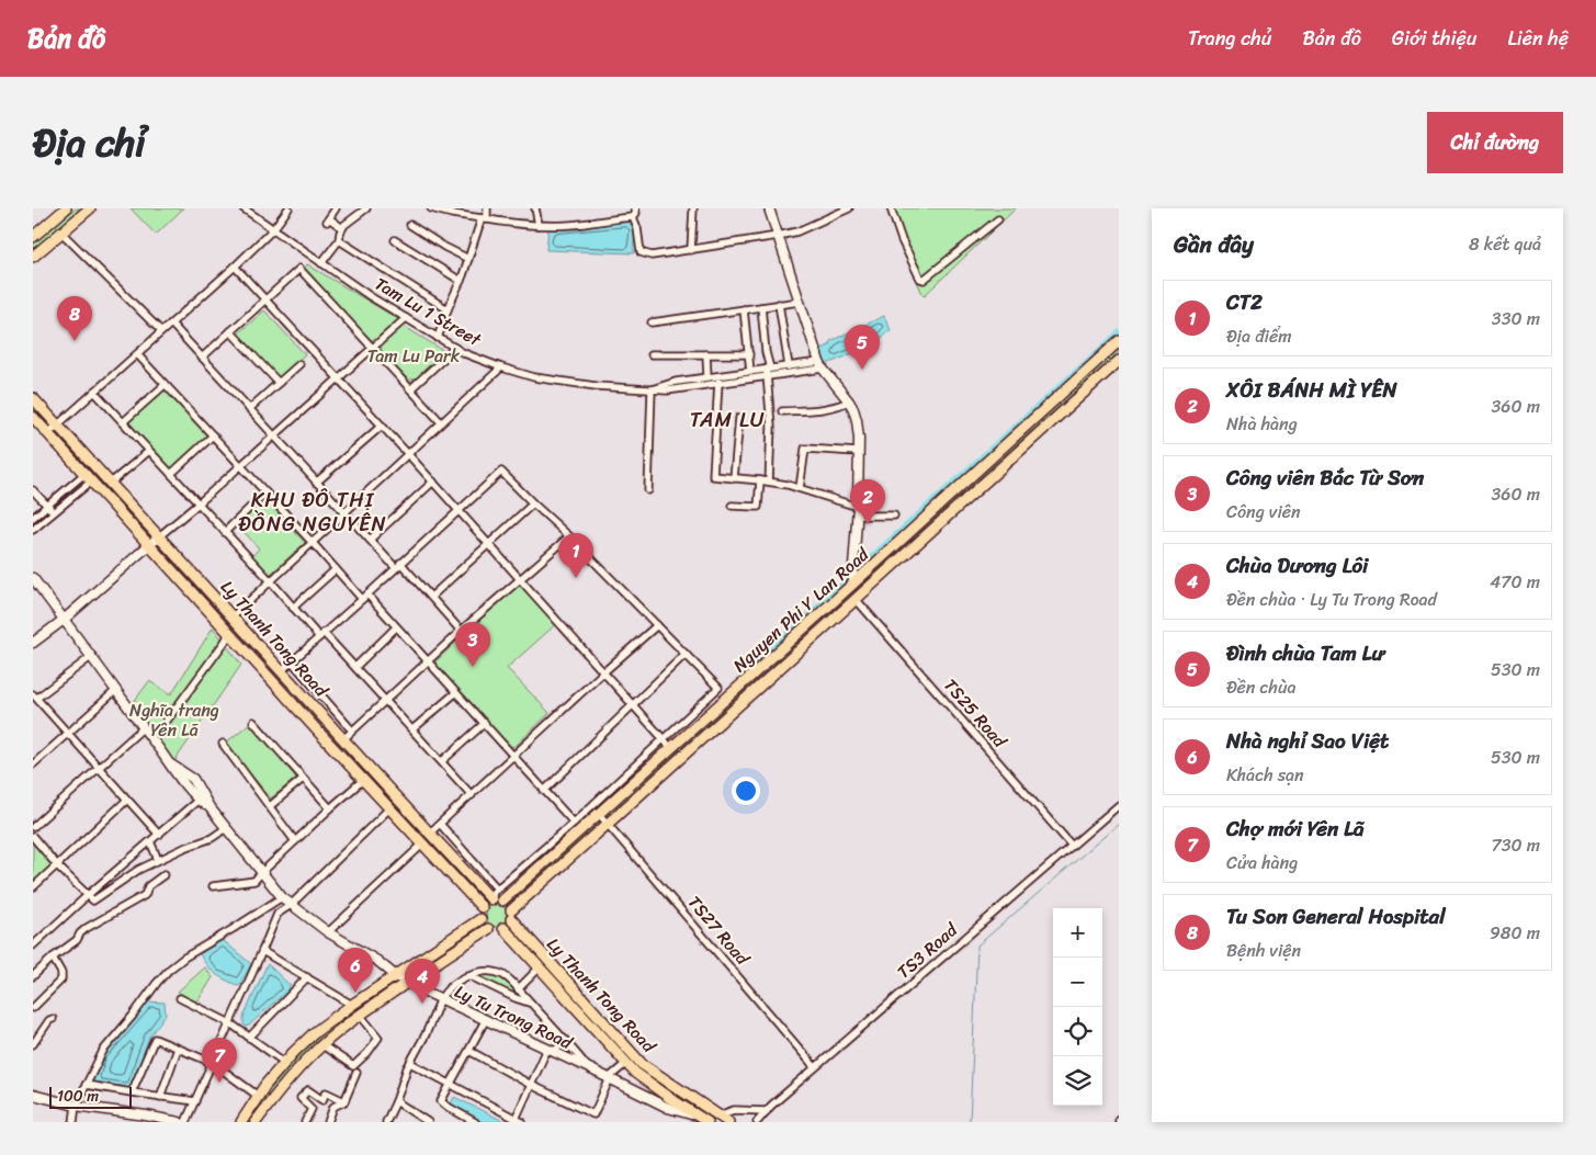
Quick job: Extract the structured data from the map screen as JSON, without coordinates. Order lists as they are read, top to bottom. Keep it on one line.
{"streets":{"main road":["Nguyen Phi Y Lan Road","Ly Thanh Tong Road","Ly Tu Trong Road"],"street":["Tam Lu 1 Street","TS25 Road","TS27 Road","TS3 Road"]},"crossings":[["Nguyen Phi Y Lan Road","Ly Thanh Tong Road"],["Nguyen Phi Y Lan Road","TS25 Road"],["Nguyen Phi Y Lan Road","TS27 Road"],["Ly Thanh Tong Road","Ly Tu Trong Road"],["TS25 Road","TS3 Road"],["TS27 Road","TS3 Road"]],"districts":["TAM LU","KHU ĐÔ THỊ ĐỒNG NGUYÊN"],"parks":["Tam Lu Park","Nghĩa trang Yên Lã"],"scale_bar":"100 m","page":{"header":"Bản đồ","nav":["Trang chủ","Bản đồ","Giới thiệu","Liên hệ"],"title":"Địa chỉ","buttons":"Chỉ đường","heading":["Gần đây","8 kết quả"],"list":[{"mark":"1","name":"CT2","note":"Địa điểm","value":"330 m"},{"mark":"2","name":"XÔI BÁNH MÌ YÊN","note":"Nhà hàng","value":"360 m"},{"mark":"3","name":"Công viên Bắc Từ Sơn","note":"Công viên","value":"360 m"},{"mark":"4","name":"Chùa Dương Lôi","note":"Đền chùa · Ly Tu Trong Road","value":"470 m"},{"mark":"5","name":"Đình chùa Tam Lư","note":"Đền chùa","value":"530 m"},{"mark":"6","name":"Nhà nghỉ Sao Việt","note":"Khách sạn","value":"530 m"},{"mark":"7","name":"Chợ mới Yên Lã","note":"Cửa hàng","value":"730 m"},{"mark":"8","name":"Tu Son General Hospital","note":"Bệnh viện","value":"980 m"}],"pins":["8","5","2","1","3","6","4","7"],"map_buttons":["+","−"],"scale":"100 m"}}
